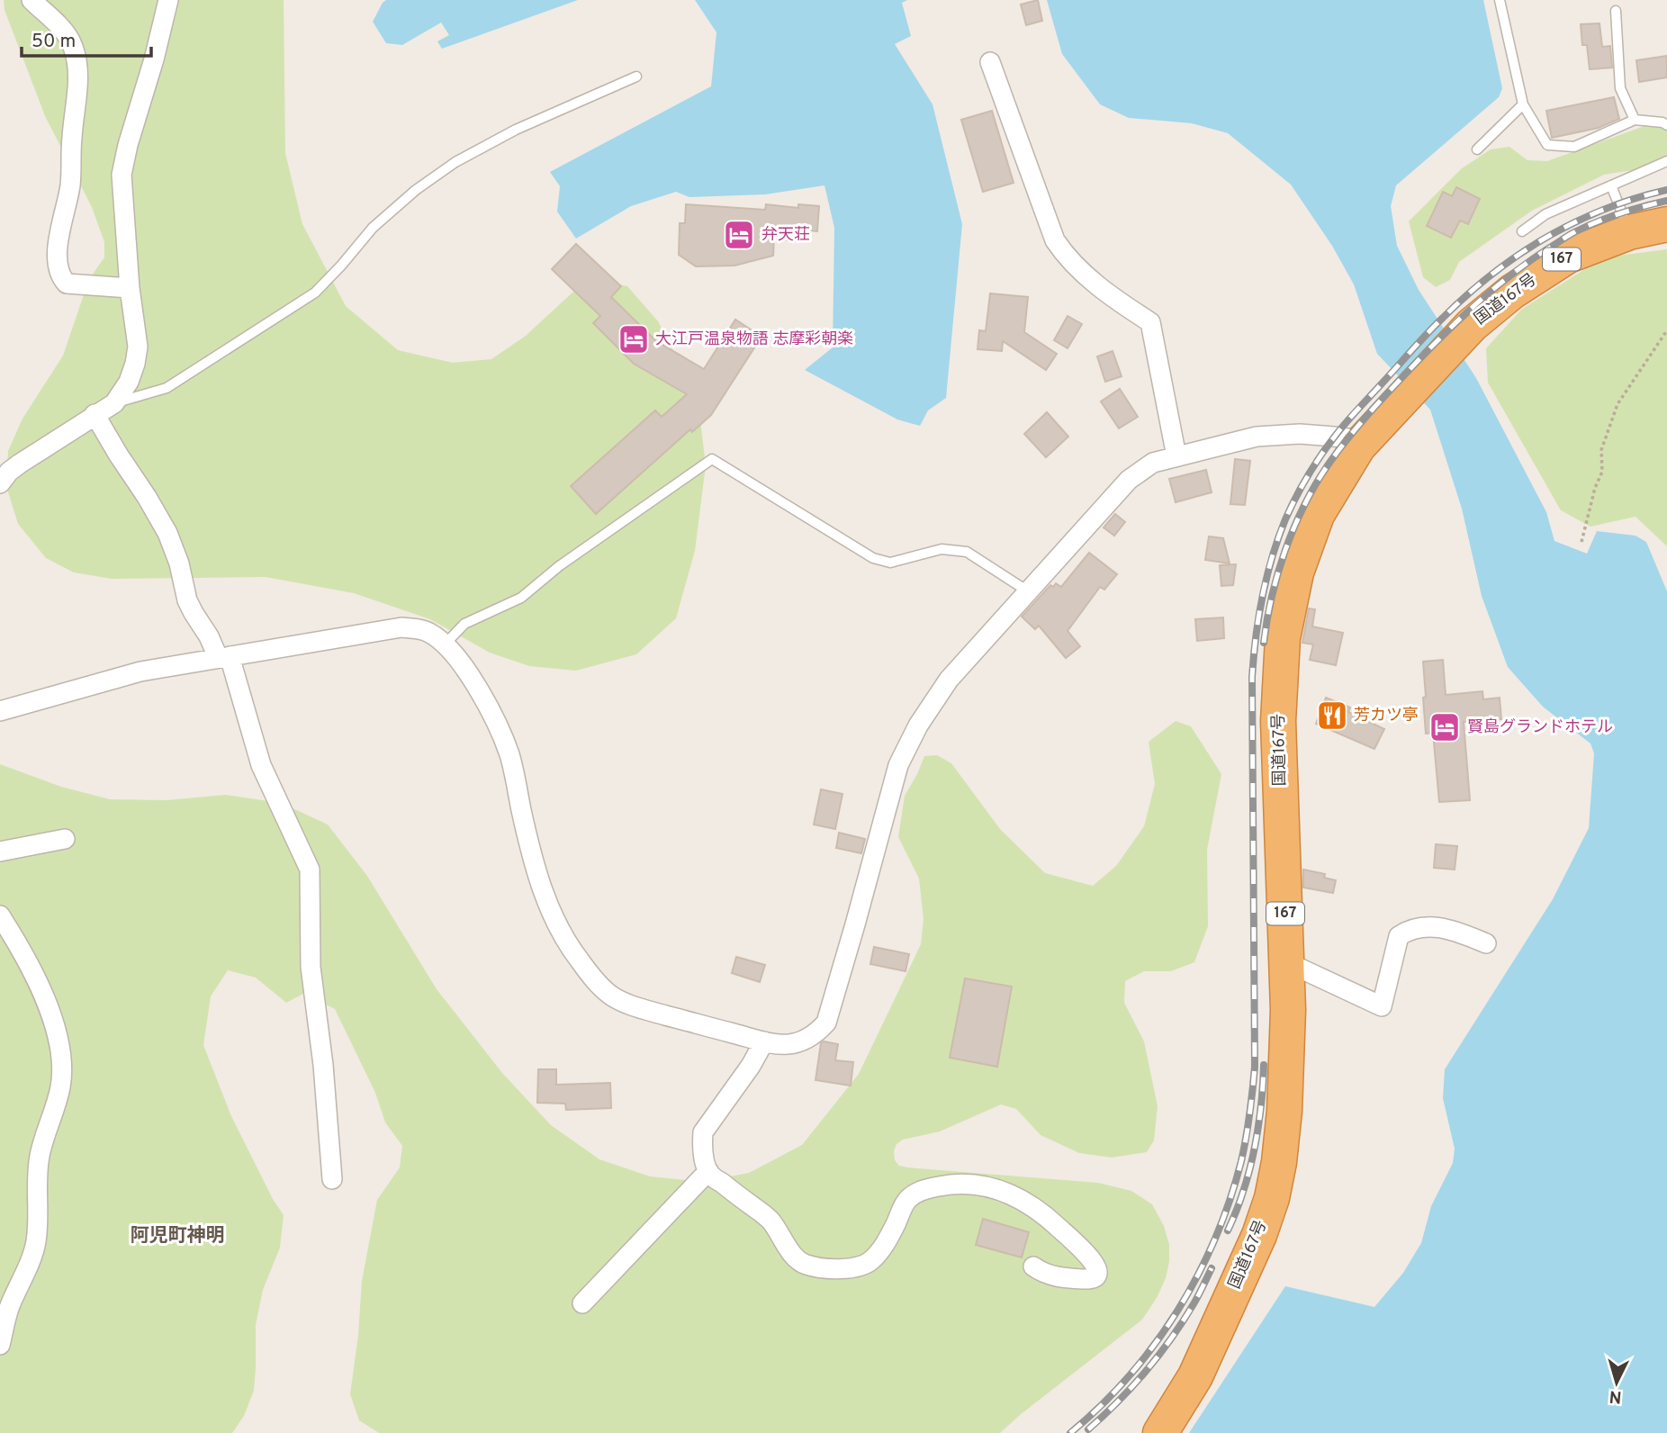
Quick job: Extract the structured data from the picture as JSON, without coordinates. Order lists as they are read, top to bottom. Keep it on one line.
{"streets":{"highway":["167","国道167号"]},"districts":["阿児町神明"],"places":{"hotel":["弁天荘","大江戸温泉物語 志摩彩朝楽","賢島グランドホテル"],"restaurant":["芳カツ亭"]},"scale_bar":"50 m","north":"bottom"}
